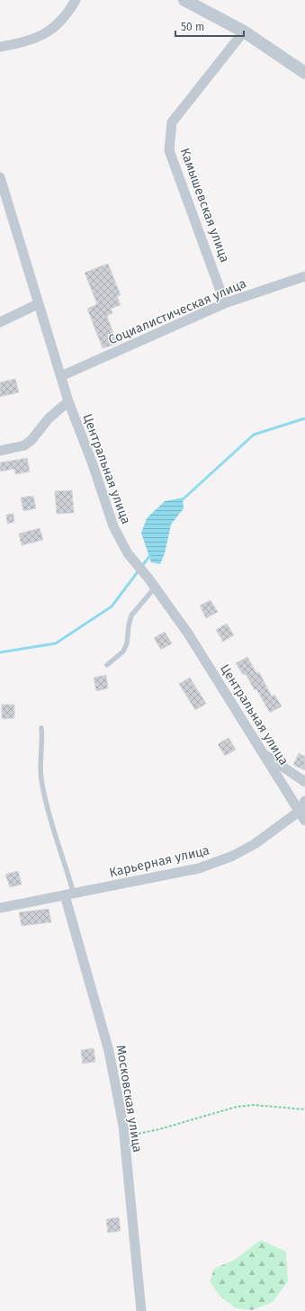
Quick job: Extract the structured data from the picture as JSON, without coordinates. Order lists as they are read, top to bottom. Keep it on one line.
{"streets":{"street":["Камышевская улица","Социалистическая улица","Центральная улица","Карьерная улица","Московская улица"]},"crossings":[["Камышевская улица","Социалистическая улица"],["Социалистическая улица","Центральная улица"],["Центральная улица","Карьерная улица"],["Карьерная улица","Московская улица"]],"scale_bar":"50 m"}
